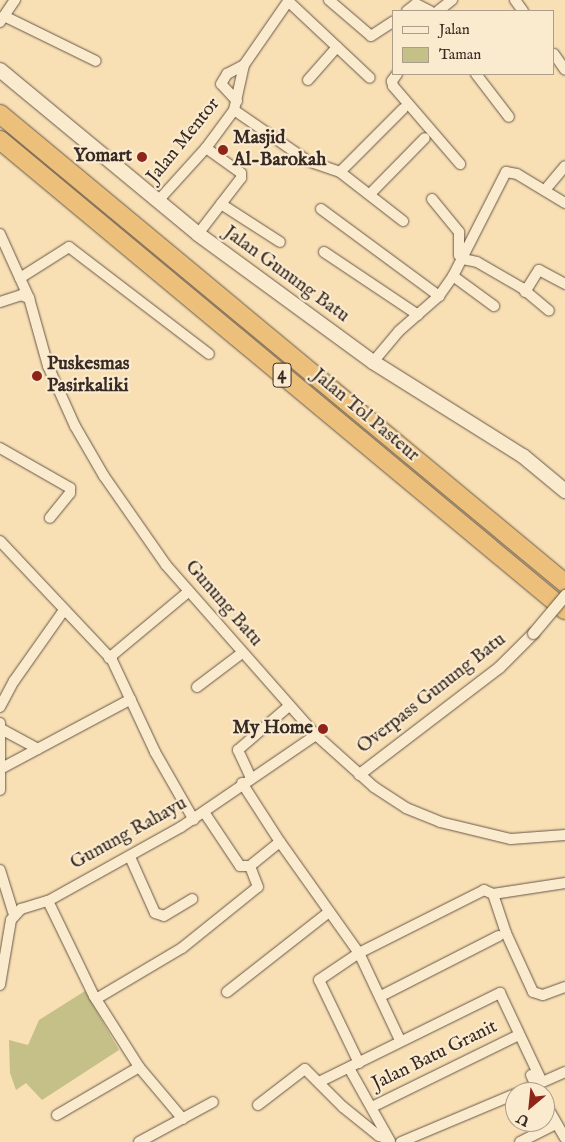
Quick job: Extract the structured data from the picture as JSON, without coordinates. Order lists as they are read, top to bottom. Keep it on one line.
{"streets":{"highway":["4","Jalan Tol Pasteur"],"main road":["Jalan Gunung Batu"],"street":["Jalan Mentor","Gunung Batu","Overpass Gunung Batu","Gunung Rahayu","Jalan Batu Granit"]},"crossings":[["Jalan Mentor","Jalan Gunung Batu"],["Gunung Batu","Overpass Gunung Batu"],["Gunung Batu","Gunung Rahayu"]],"places":["Masjid Al-Barokah","Yomart","Puskesmas Pasirkaliki","My Home"],"legend":["Jalan","Taman"],"north":"bottom left"}
